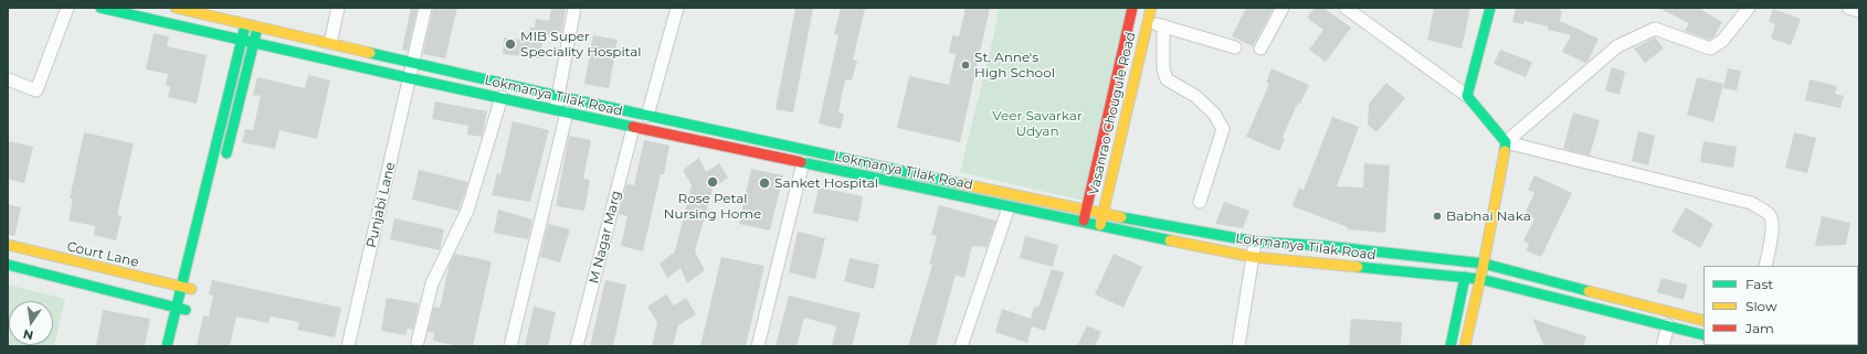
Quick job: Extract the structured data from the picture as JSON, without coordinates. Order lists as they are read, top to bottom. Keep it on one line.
{"streets":{"main road":["Lokmanya Tilak Road","Vasanrao Chougule Road","Court Lane"],"street":["Punjabi Lane","M Nagar Marg"]},"crossings":[["Lokmanya Tilak Road","Vasanrao Chougule Road"],["Lokmanya Tilak Road","Punjabi Lane"],["Lokmanya Tilak Road","M Nagar Marg"]],"parks":["Veer Savarkar Udyan"],"places":["MIB Super Speciality Hospital","St. Anne's High School","Rose Petal Nursing Home","Sanket Hospital","Babhai Naka"],"legend":["Fast","Slow","Jam"],"north":"bottom"}
